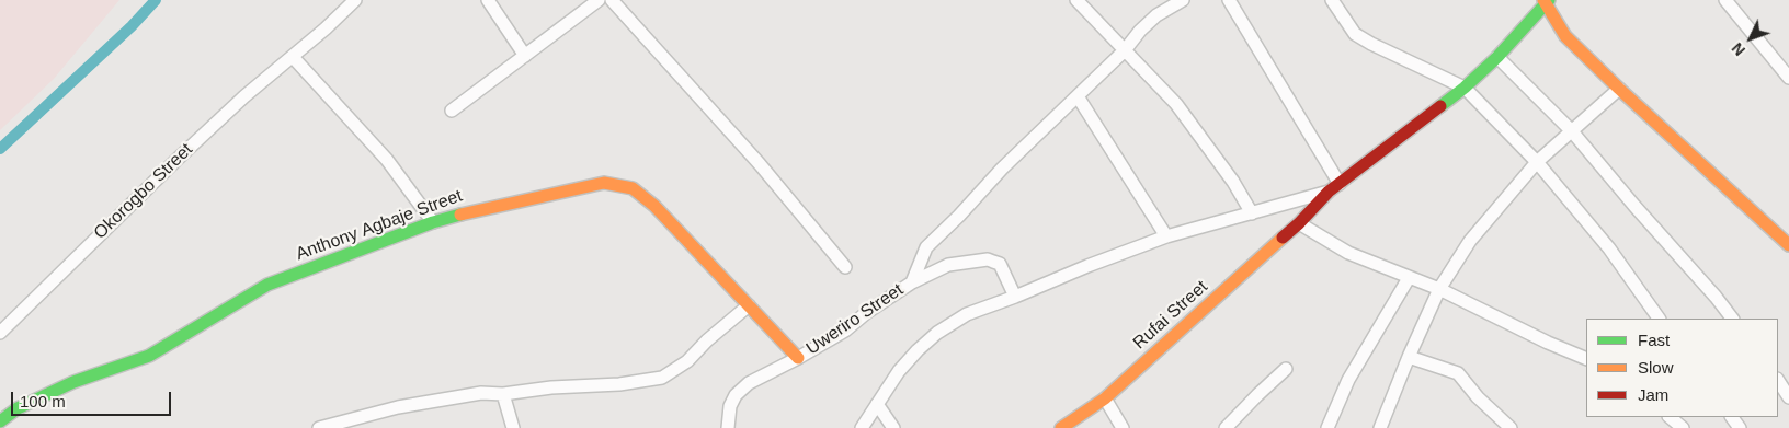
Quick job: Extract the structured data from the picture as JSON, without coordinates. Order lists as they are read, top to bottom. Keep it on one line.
{"streets":{"street":["Okorogbo Street","Anthony Agbaje Street","Rufai Street","Uweriro Street"]},"crossings":[["Anthony Agbaje Street","Uweriro Street"]],"legend":["Fast","Slow","Jam"],"scale_bar":"100 m","north":"bottom left"}
